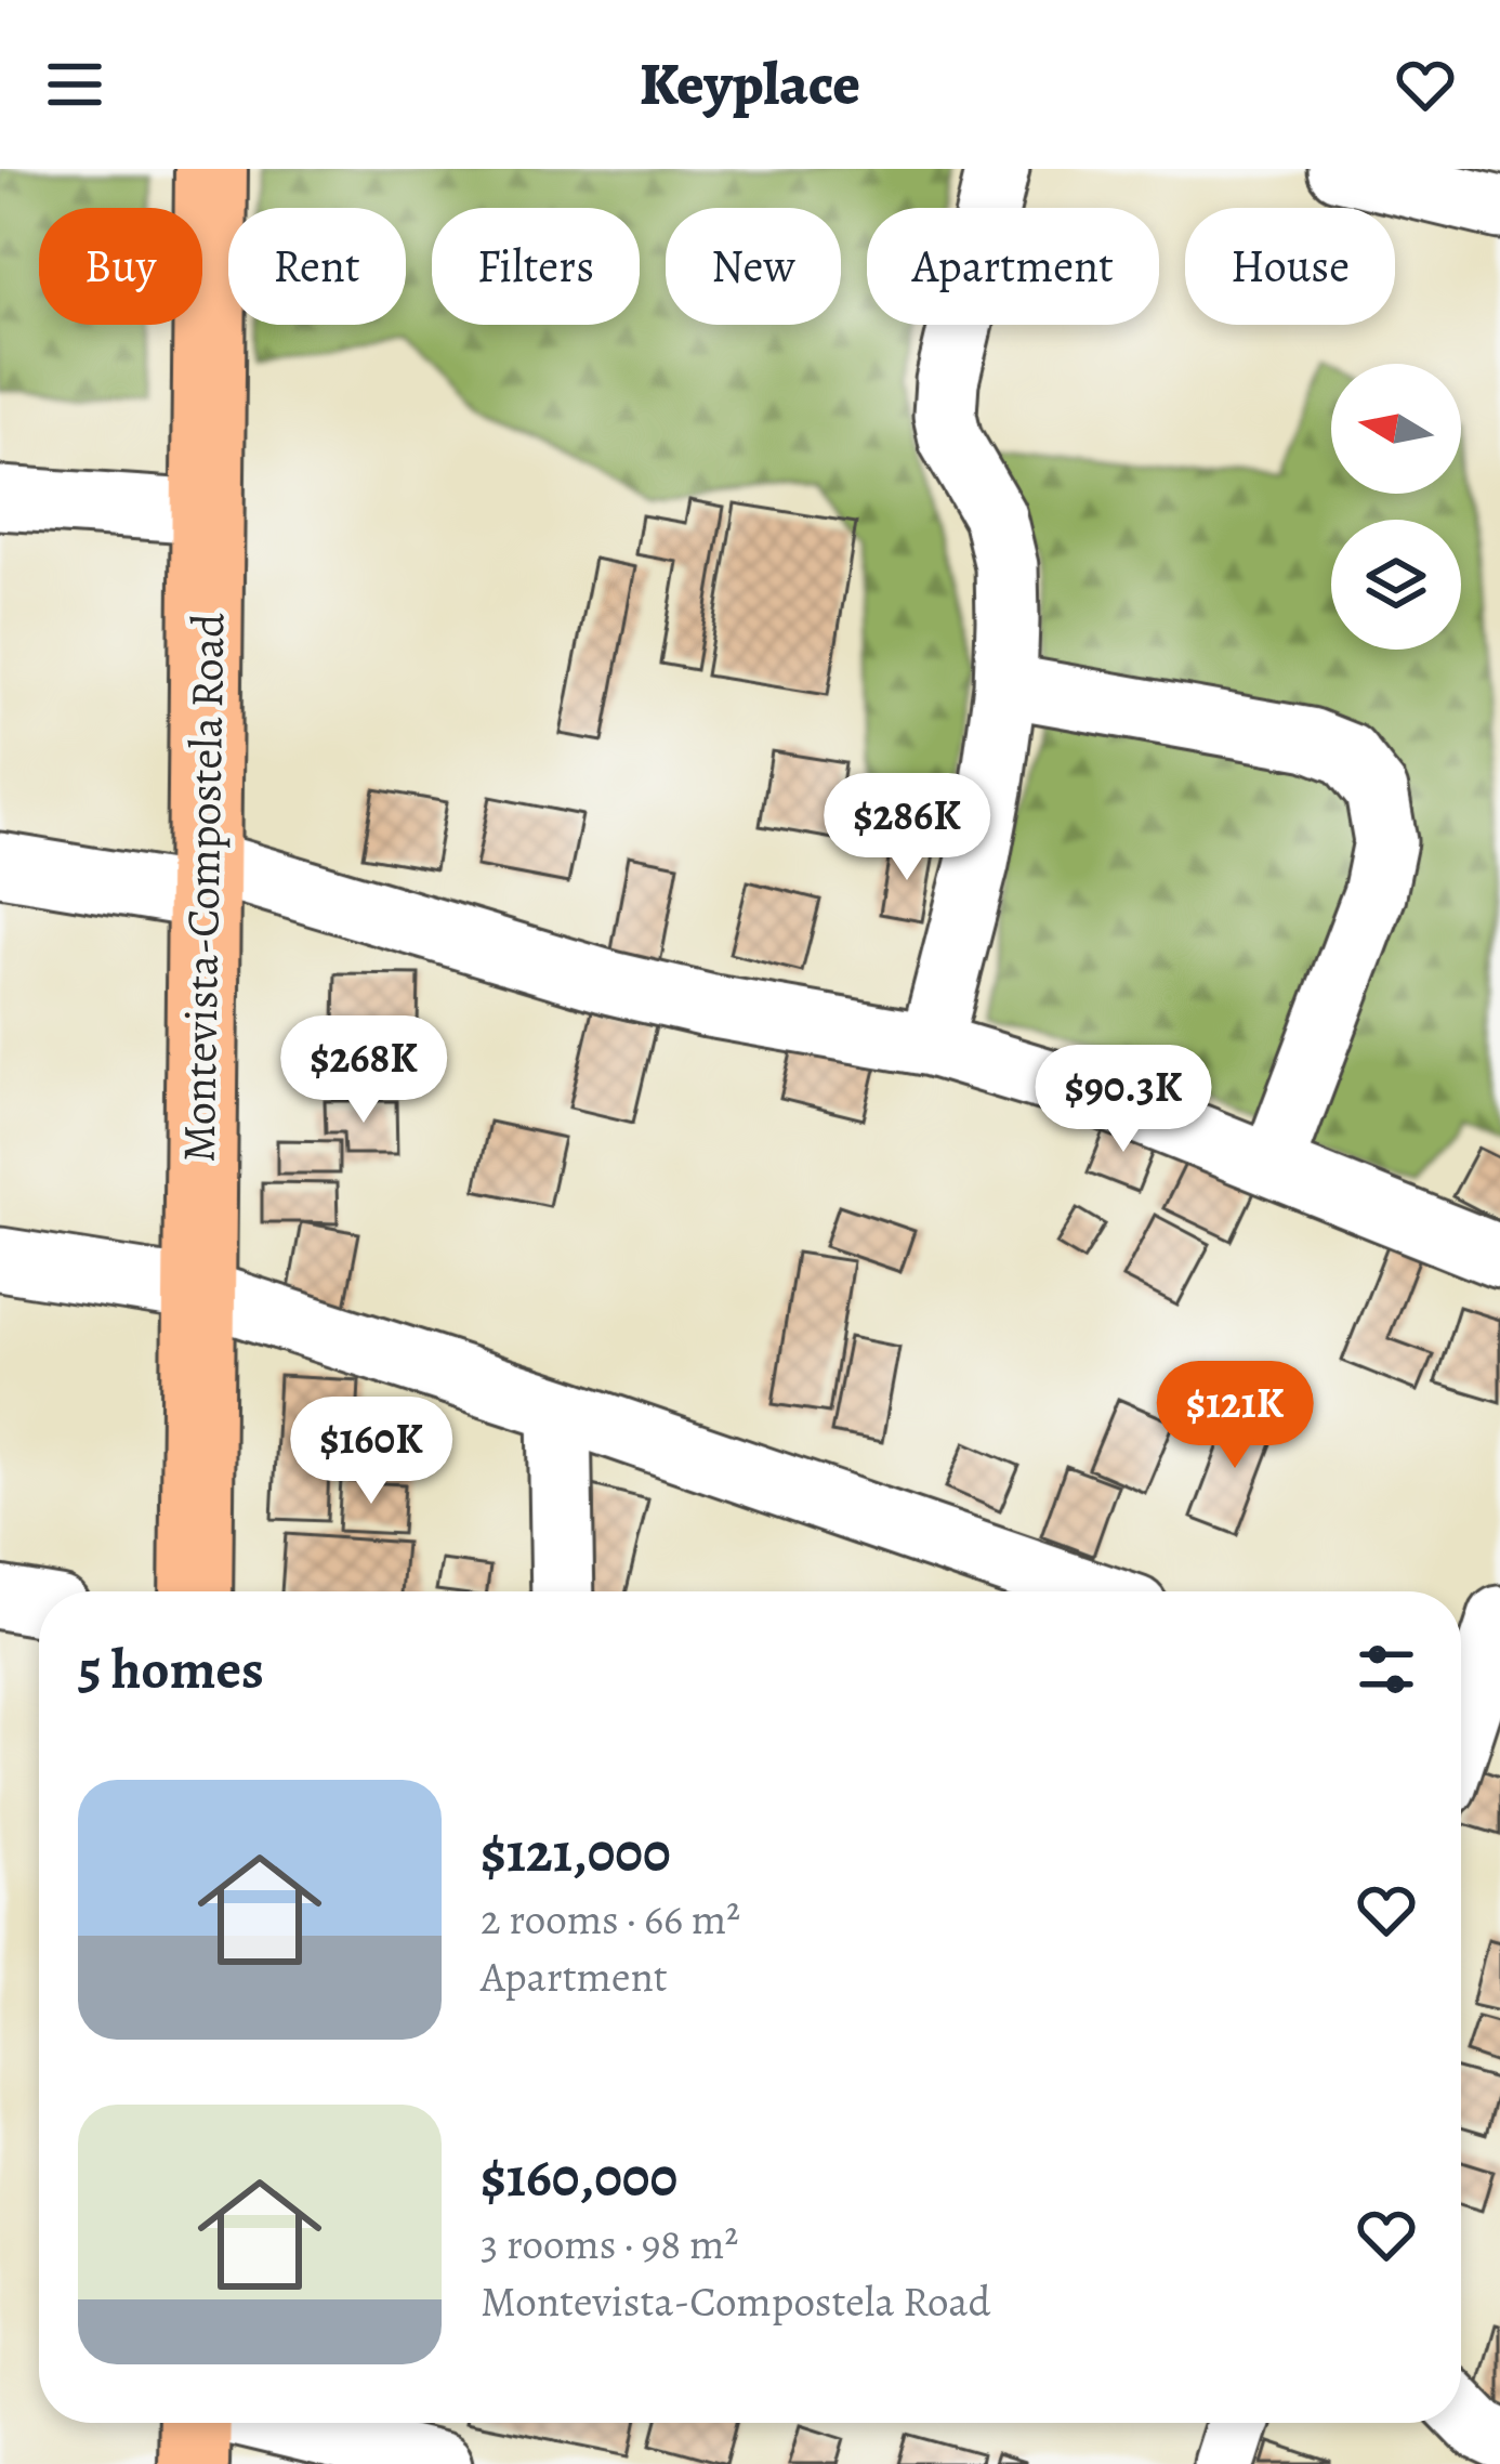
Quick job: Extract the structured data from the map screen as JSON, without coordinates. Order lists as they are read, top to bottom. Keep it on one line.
{"streets":{"main road":["Montevista-Compostela Road"]},"north":"left","page":{"header":"Keyplace","chip":["Buy","Rent","Filters","New","Apartment","House"],"price":["$286K","$268K","$90.3K","$121K","$160K"],"heading":"5 homes","list":[{"name":"$121,000","note":"2 rooms · 66 m² · Apartment"},{"name":"$160,000","note":"3 rooms · 98 m² · Montevista-Compostela Road"}]}}
